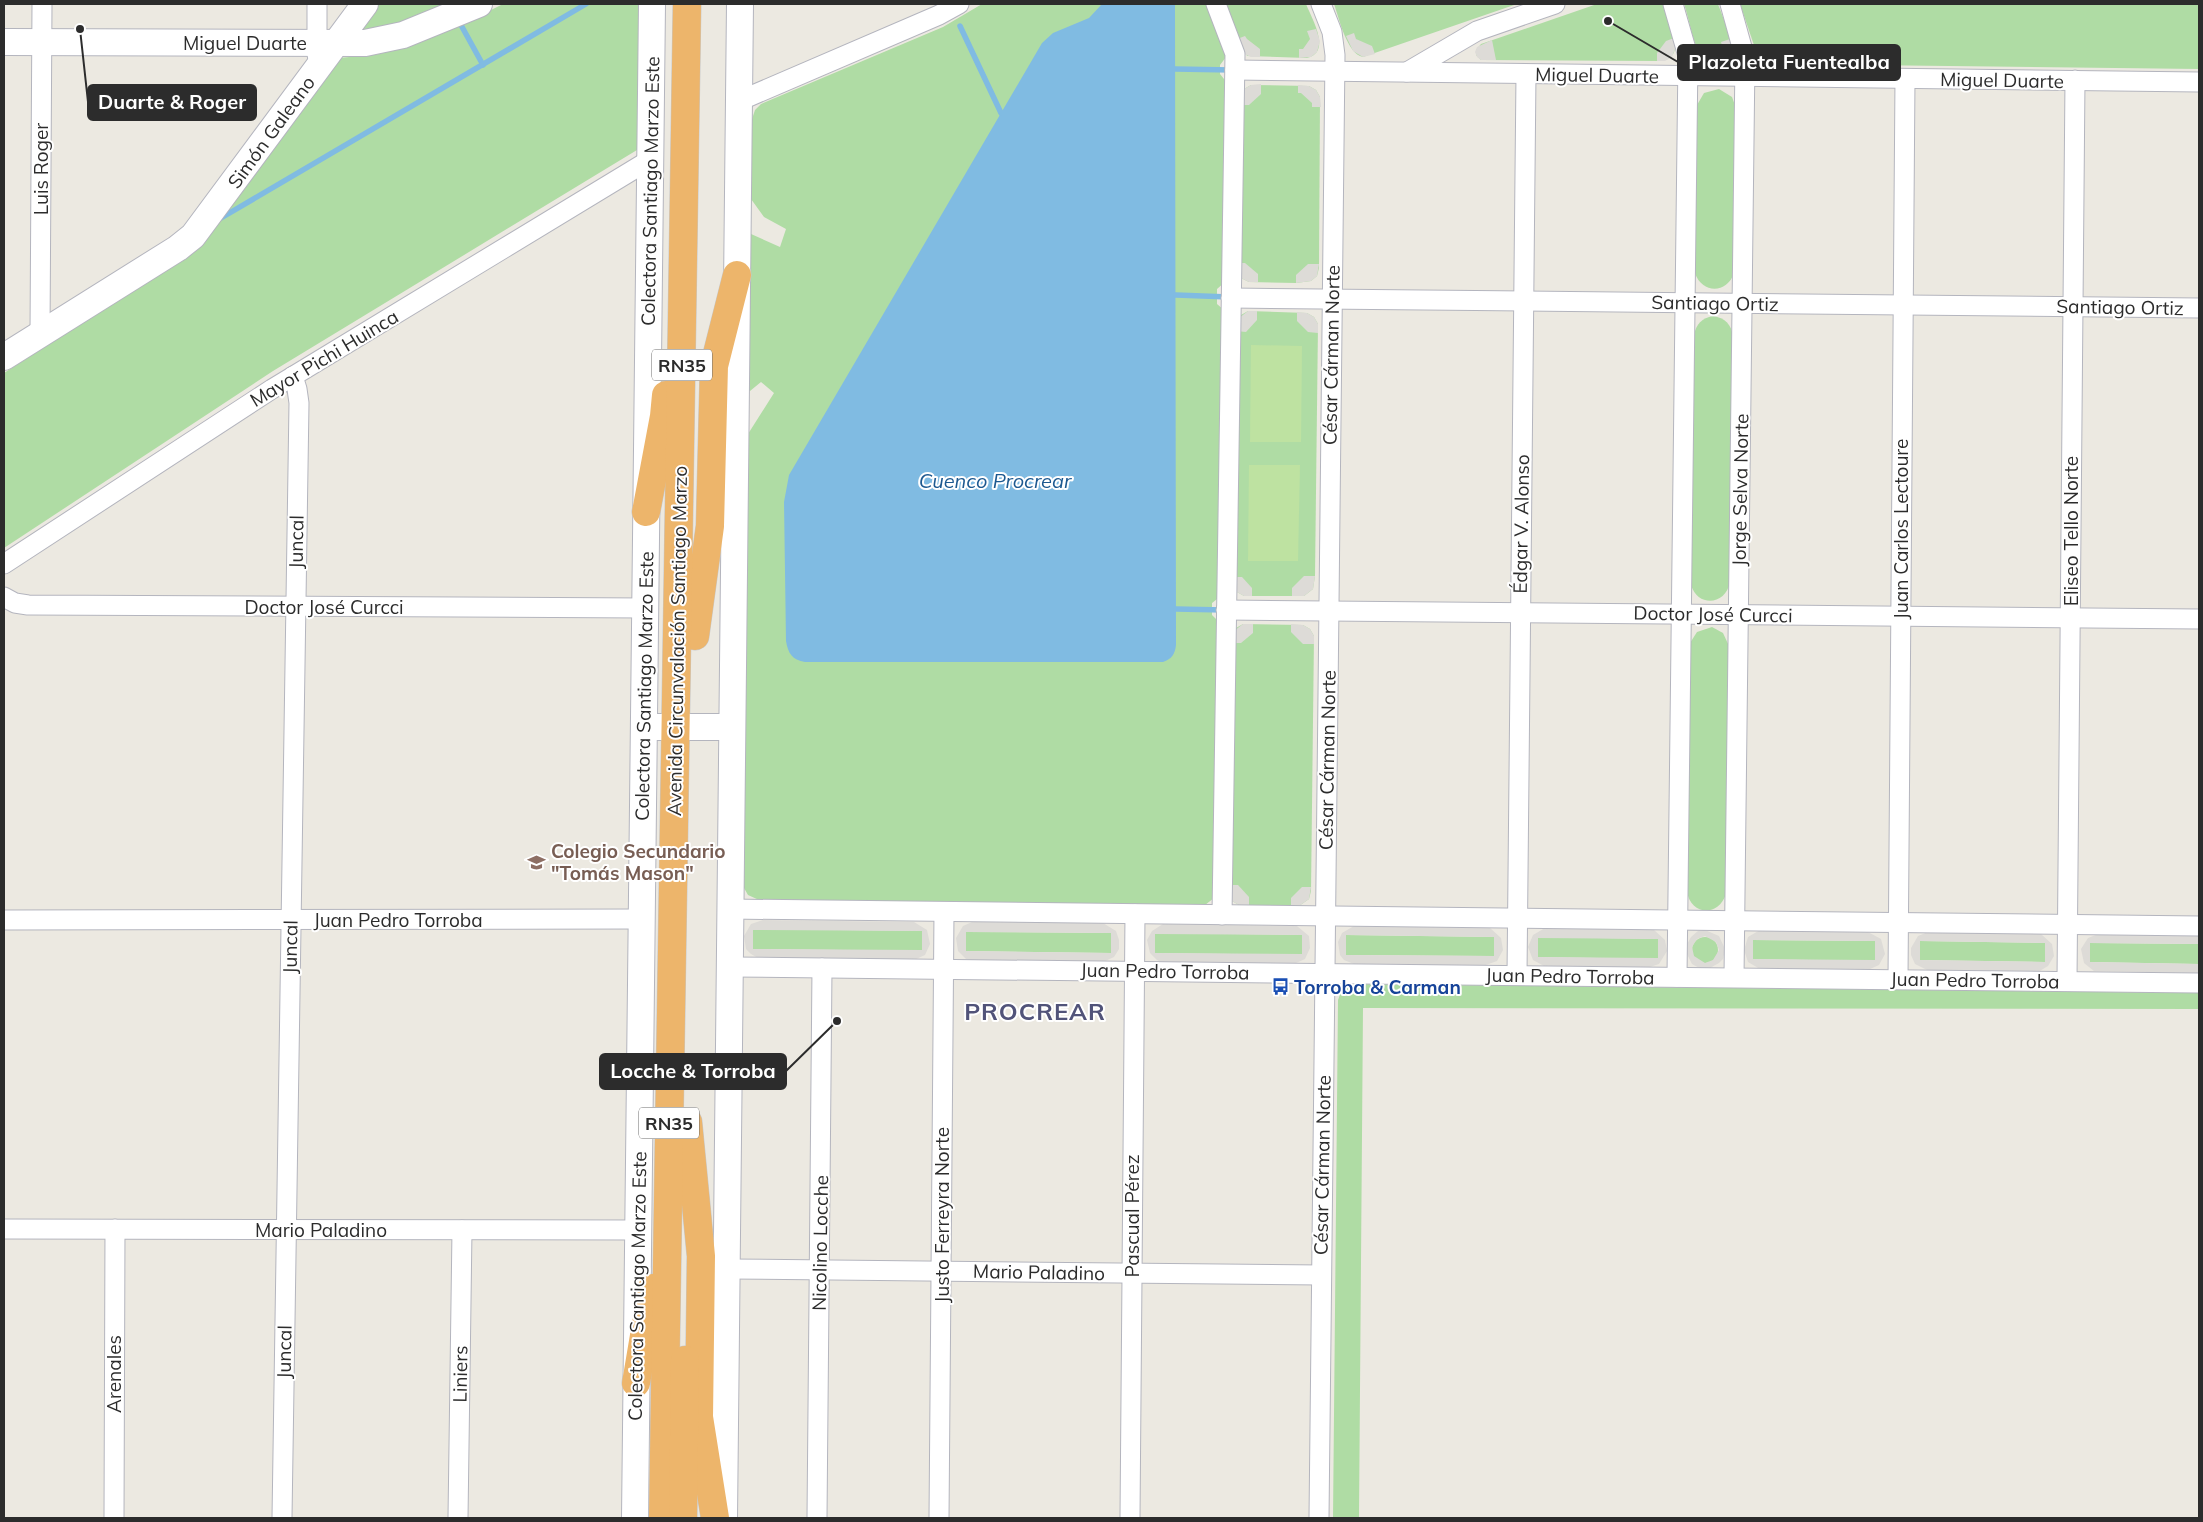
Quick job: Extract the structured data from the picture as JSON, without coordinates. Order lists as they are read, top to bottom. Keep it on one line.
{"streets":{"highway":["RN35","Avenida Circunvalación Santiago Marzo"],"street":["Miguel Duarte","Simón Galeano","Luis Roger","Colectora Santiago Marzo Este","Santiago Ortiz","César Cárman Norte","Mayor Pichi Huinca","Jorge Selva Norte","Édgar V. Alonso","Juan Carlos Lectoure","Eliseo Tello Norte","Juncal","Doctor José Curcci","Juan Pedro Torroba","Justo Ferreyra Norte","Pascual Pérez","Mario Paladino","Nicolino Locche","Arenales","Liniers"]},"crossings":[["Miguel Duarte","Simón Galeano"],["Miguel Duarte","Luis Roger"],["Miguel Duarte","César Cárman Norte"],["Miguel Duarte","Jorge Selva Norte"],["Miguel Duarte","Édgar V. Alonso"],["Miguel Duarte","Juan Carlos Lectoure"],["Miguel Duarte","Eliseo Tello Norte"],["Simón Galeano","Luis Roger"],["Colectora Santiago Marzo Este","Mayor Pichi Huinca"],["Colectora Santiago Marzo Este","Doctor José Curcci"],["Colectora Santiago Marzo Este","Juan Pedro Torroba"],["Colectora Santiago Marzo Este","Mario Paladino"],["Santiago Ortiz","César Cárman Norte"],["Santiago Ortiz","Jorge Selva Norte"],["Santiago Ortiz","Édgar V. Alonso"],["Santiago Ortiz","Juan Carlos Lectoure"],["Santiago Ortiz","Eliseo Tello Norte"],["César Cárman Norte","Doctor José Curcci"],["César Cárman Norte","Juan Pedro Torroba"],["César Cárman Norte","Mario Paladino"],["Mayor Pichi Huinca","Juncal"],["Jorge Selva Norte","Doctor José Curcci"],["Jorge Selva Norte","Juan Pedro Torroba"],["Édgar V. Alonso","Doctor José Curcci"],["Édgar V. Alonso","Juan Pedro Torroba"],["Juan Carlos Lectoure","Doctor José Curcci"],["Juan Carlos Lectoure","Juan Pedro Torroba"],["Eliseo Tello Norte","Doctor José Curcci"],["Eliseo Tello Norte","Juan Pedro Torroba"],["Juncal","Doctor José Curcci"],["Juncal","Juan Pedro Torroba"],["Juncal","Mario Paladino"],["Juan Pedro Torroba","Justo Ferreyra Norte"],["Juan Pedro Torroba","Pascual Pérez"],["Juan Pedro Torroba","Nicolino Locche"],["Justo Ferreyra Norte","Mario Paladino"],["Pascual Pérez","Mario Paladino"],["Mario Paladino","Nicolino Locche"],["Mario Paladino","Arenales"],["Mario Paladino","Liniers"]],"districts":["PROCREAR"],"water":["Cuenco Procrear"],"places":{"other":["Plazoleta Fuentealba","Duarte & Roger","Locche & Torroba"],"school or university":["Colegio Secundario \"Tomás Mason\""],"bus stop":["Torroba & Carman"]}}
